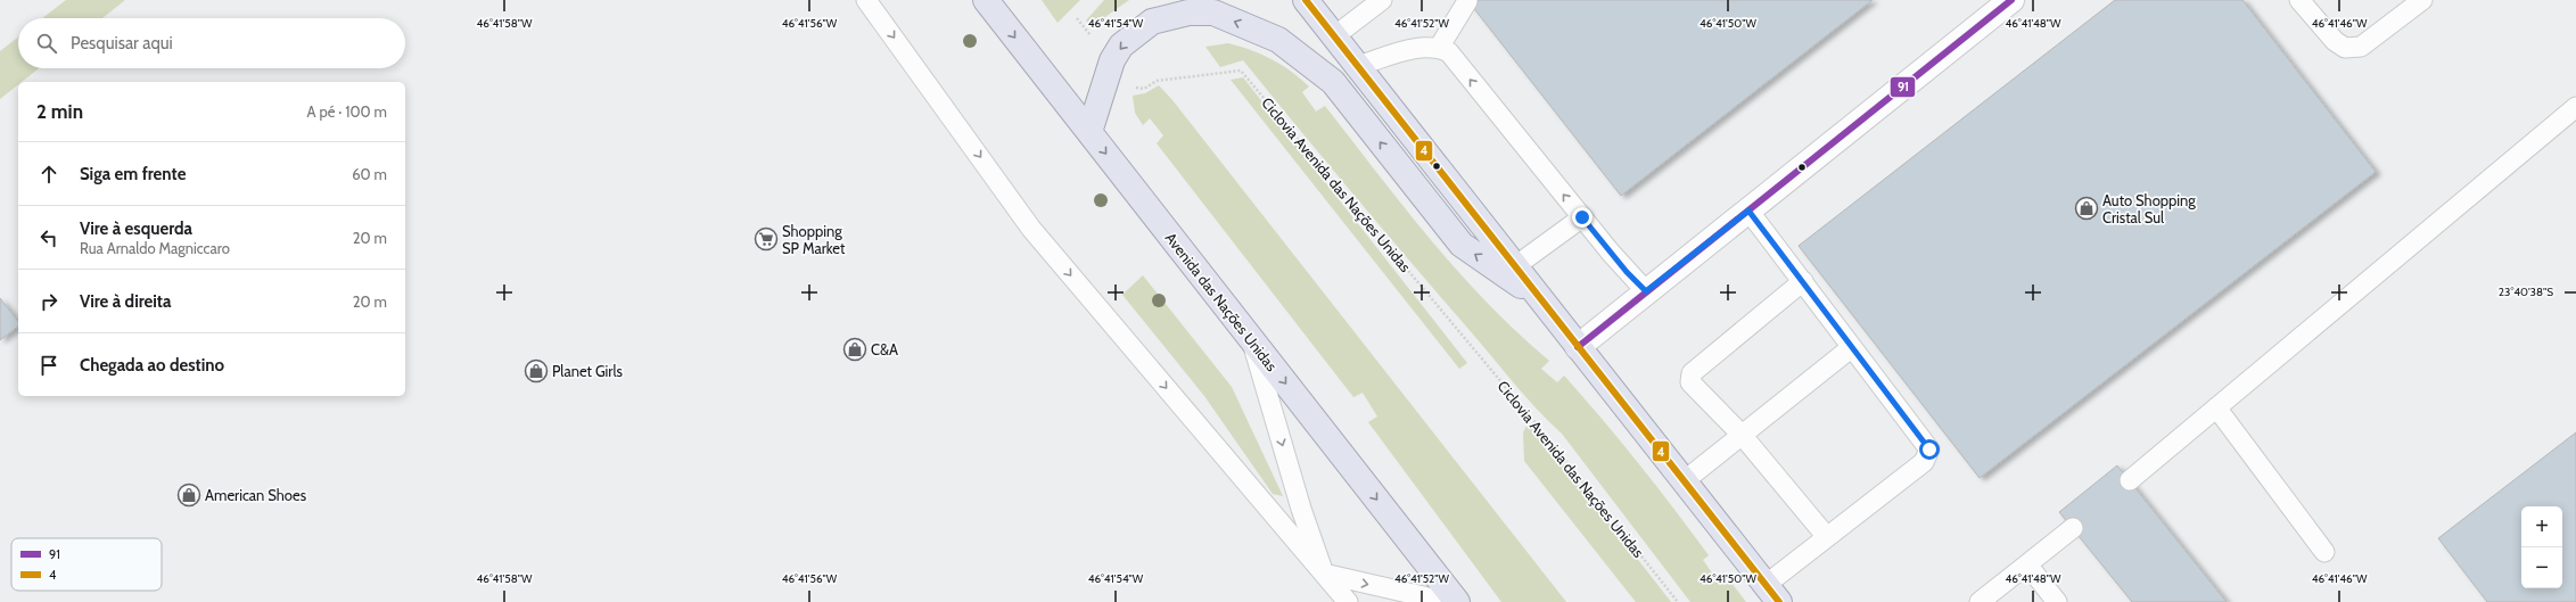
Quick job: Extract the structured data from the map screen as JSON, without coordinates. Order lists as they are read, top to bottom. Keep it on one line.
{"streets":{"highway":["Avenida das Nações Unidas"],"path":["Ciclovia Avenida das Nações Unidas"]},"one_way":["Avenida das Nações Unidas"],"places":{"shop":["Auto Shopping Cristal Sul","C&A","Planet Girls","American Shoes"],"supermarket":["Shopping SP Market"]},"lines":["transit line 91","transit line 4"],"legend":["91","4"],"page":{"search":"Pesquisar aqui","heading":["2 min","A pé · 100 m"],"list":[["Siga em frente","60 m"],["Vire à esquerda","Rua Arnaldo Magniccaro","20 m"],["Vire à direita","20 m"],"Chegada ao destino"],"map_buttons":["+","−"]},"coordinates":["46°41'58\"W","46°41'56\"W","46°41'54\"W","46°41'52\"W","46°41'50\"W","46°41'48\"W","46°41'46\"W","23°40'38\"S"]}
